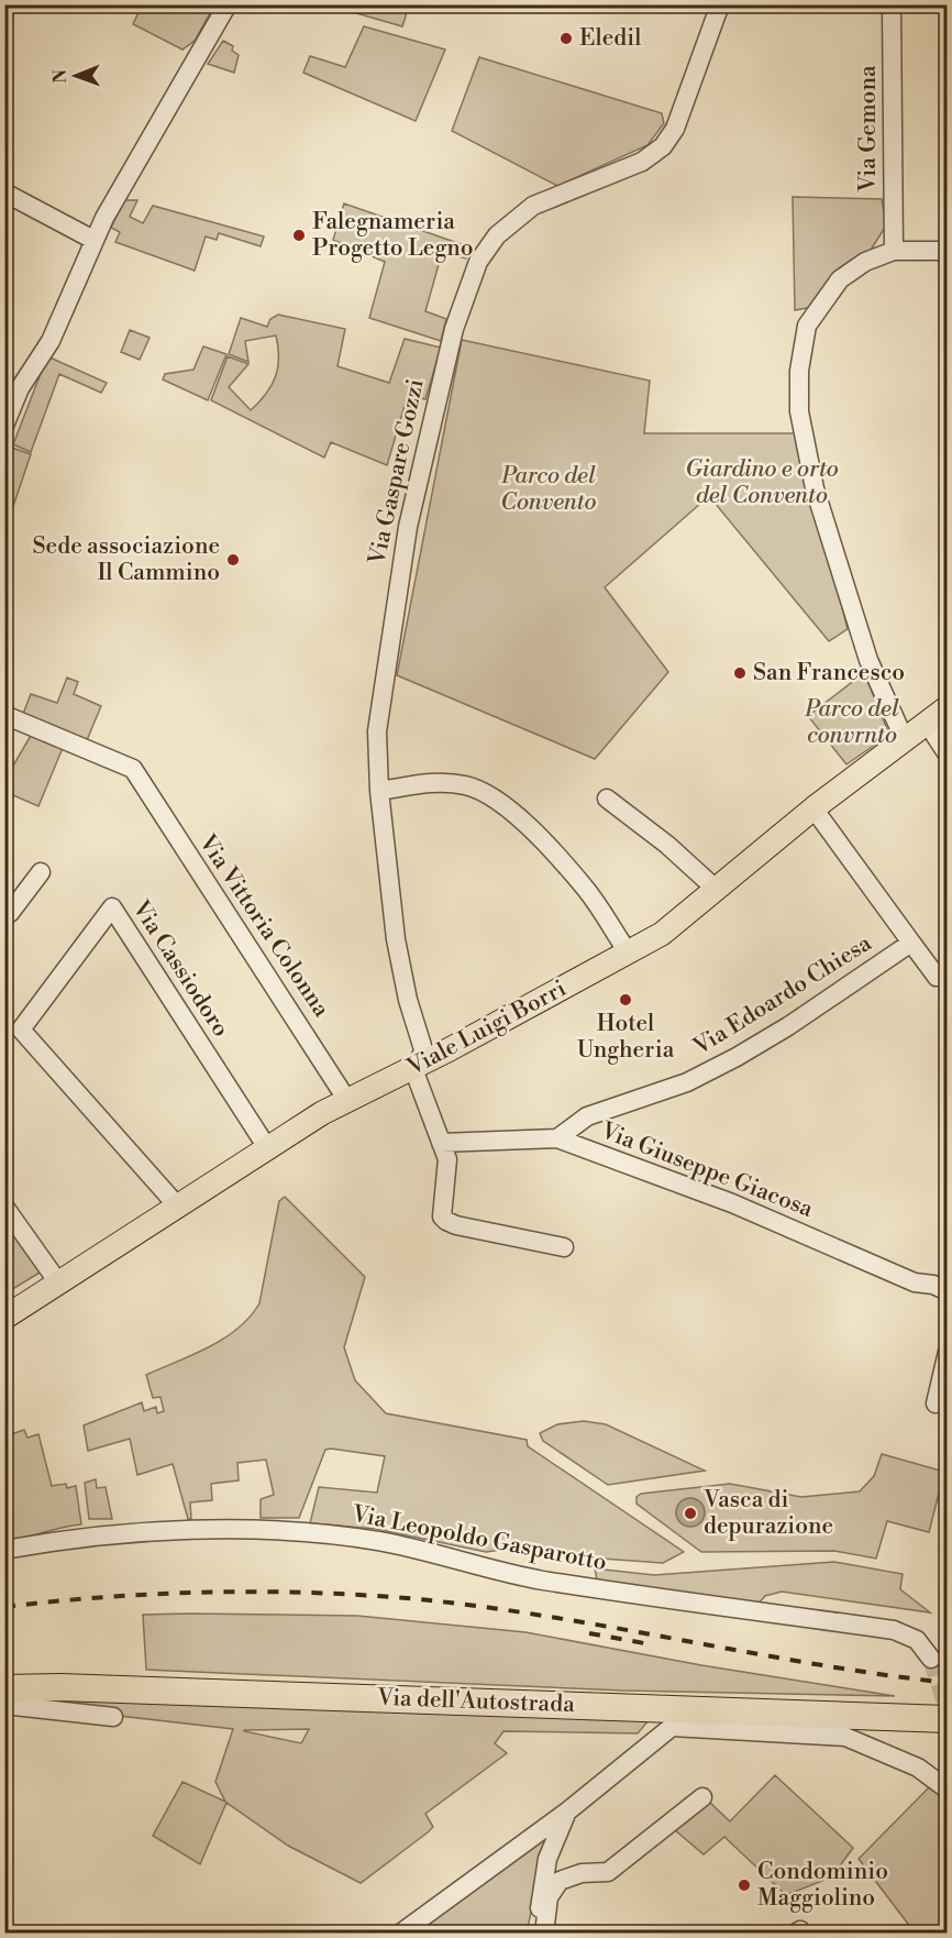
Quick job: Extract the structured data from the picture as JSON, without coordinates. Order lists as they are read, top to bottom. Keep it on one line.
{"streets":{"highway":["Via dell'Autostrada"],"main road":["Viale Luigi Borri"],"street":["Via Gemona","Via Gaspare Gozzi","Via Vittoria Colonna","Via Cassiodoro","Via Edoardo Chiesa","Via Giuseppe Giacosa","Via Leopoldo Gasparotto"]},"crossings":[["Via Gaspare Gozzi","Viale Luigi Borri"],["Via Gaspare Gozzi","Via Giuseppe Giacosa"],["Via Vittoria Colonna","Viale Luigi Borri"],["Via Cassiodoro","Viale Luigi Borri"],["Via Edoardo Chiesa","Via Giuseppe Giacosa"]],"parks":["Giardino e orto del Convento","Parco del Convento","Parco del convrnto"],"places":["Eledil","Falegnameria Progetto Legno","Sede associazione Il Cammino","San Francesco","Hotel Ungheria","Vasca di depurazione","Condominio Maggiolino"],"north":"left"}
